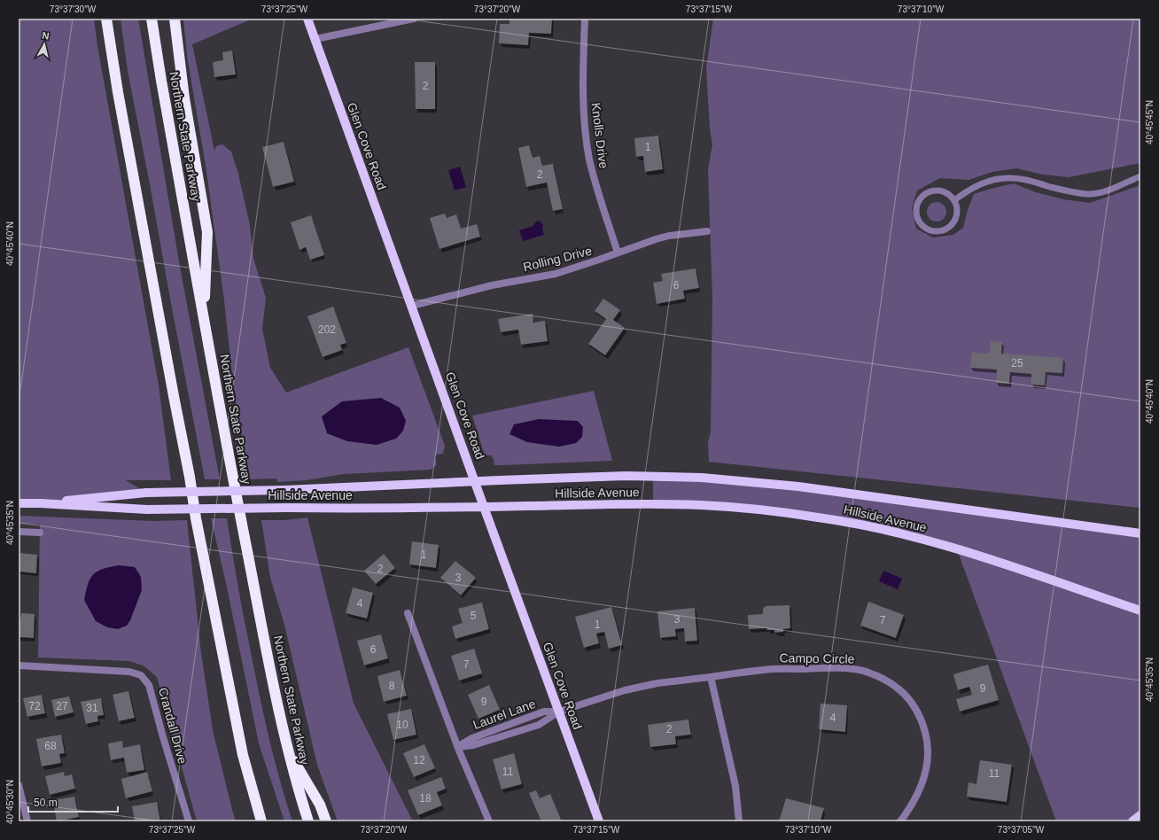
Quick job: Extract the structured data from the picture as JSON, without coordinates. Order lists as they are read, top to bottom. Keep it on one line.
{"streets":{"highway":["Northern State Parkway"],"main road":["Glen Cove Road","Hillside Avenue"],"street":["Knolls Drive","Rolling Drive","Campo Circle","Laurel Lane","Crandall Drive"]},"crossings":[["Knolls Drive","Rolling Drive"],["Glen Cove Road","Rolling Drive"],["Glen Cove Road","Hillside Avenue"],["Glen Cove Road","Campo Circle"],["Glen Cove Road","Laurel Lane"],["Campo Circle","Laurel Lane"]],"house_numbers":["2","1","2","6","202","25","1","2","3","4","5","3","7","1","6","7","8","9","9","72","27","31","4","10","2","68","12","11","11","18"],"scale_bar":"50 m","north":"top","coordinates":["73°37'30\"W","73°37'25\"W","73°37'20\"W","73°37'15\"W","73°37'10\"W","40°45'45\"N","40°45'40\"N","40°45'35\"N","40°45'30\"N","73°37'05\"W"]}
